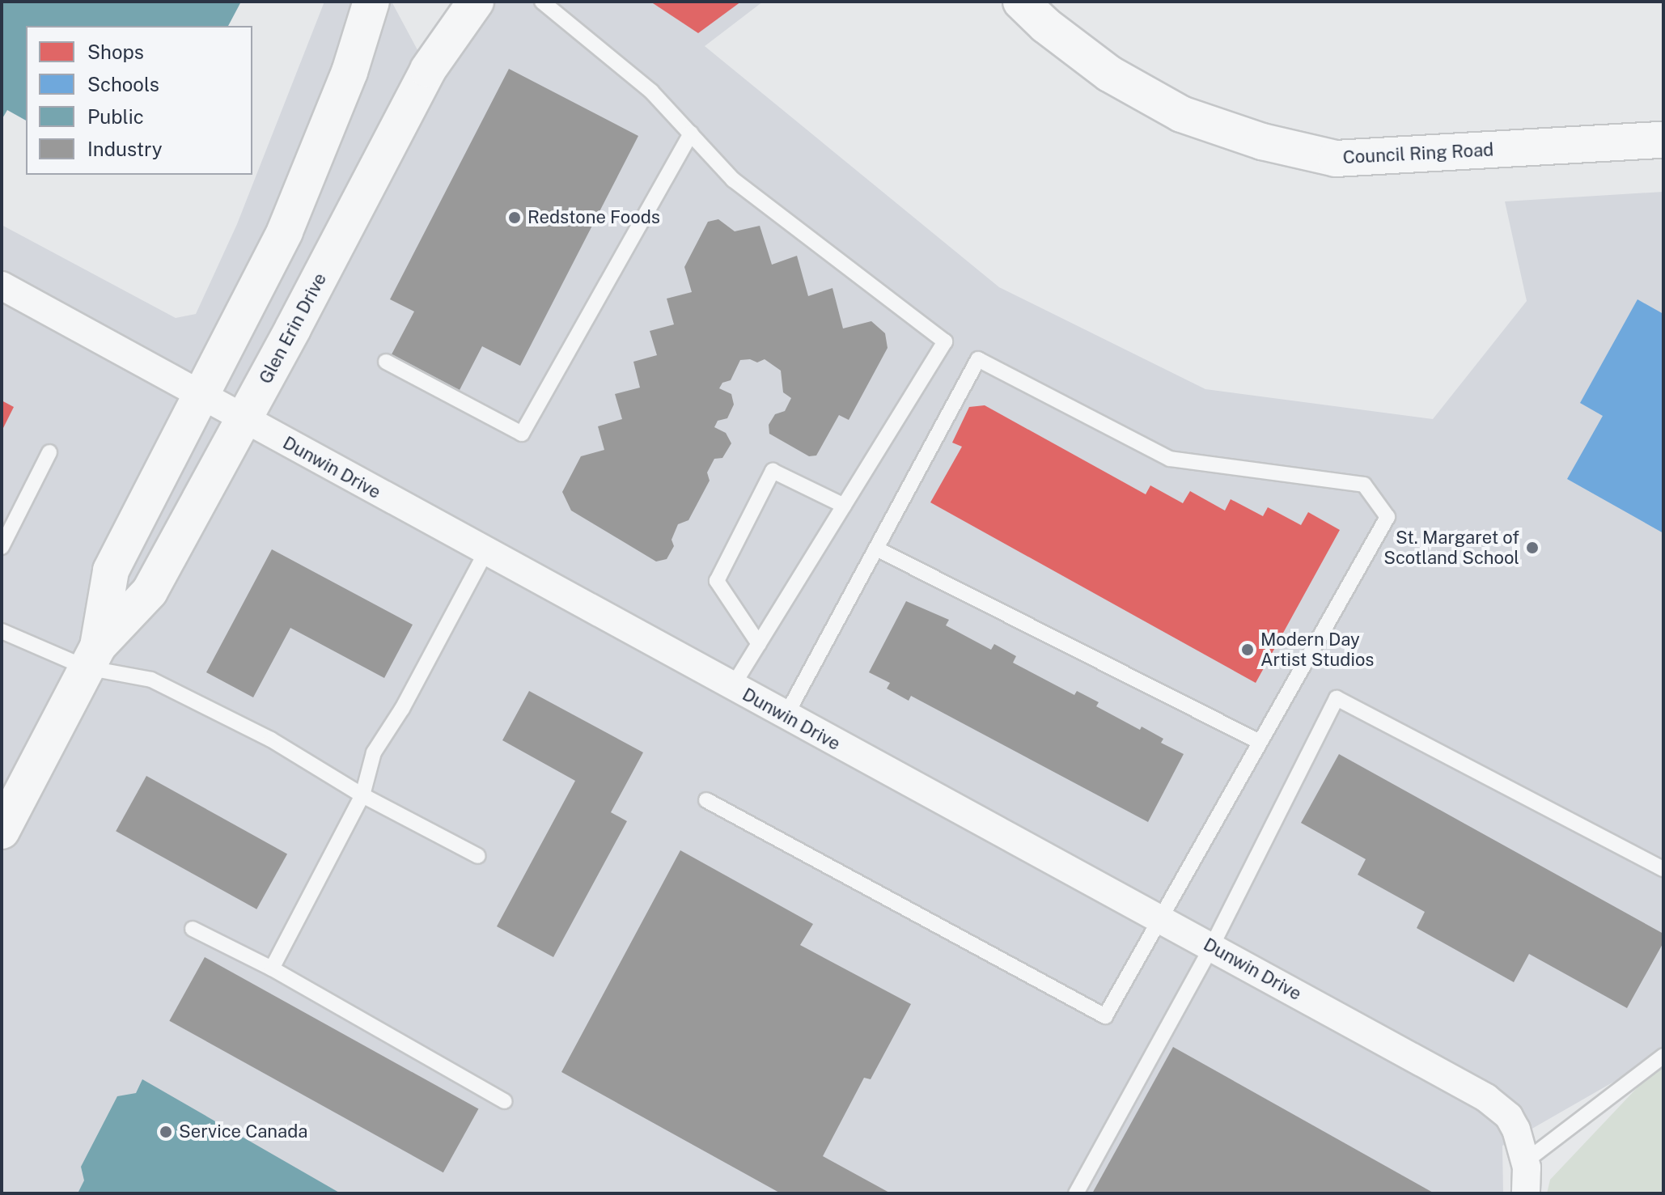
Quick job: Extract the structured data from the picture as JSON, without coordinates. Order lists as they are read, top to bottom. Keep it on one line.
{"streets":{"street":["Council Ring Road","Glen Erin Drive","Dunwin Drive"]},"crossings":[["Glen Erin Drive","Dunwin Drive"]],"places":["Redstone Foods","St. Margaret of Scotland School","Modern Day Artist Studios","Service Canada"],"legend":["Shops","Schools","Public","Industry"]}
